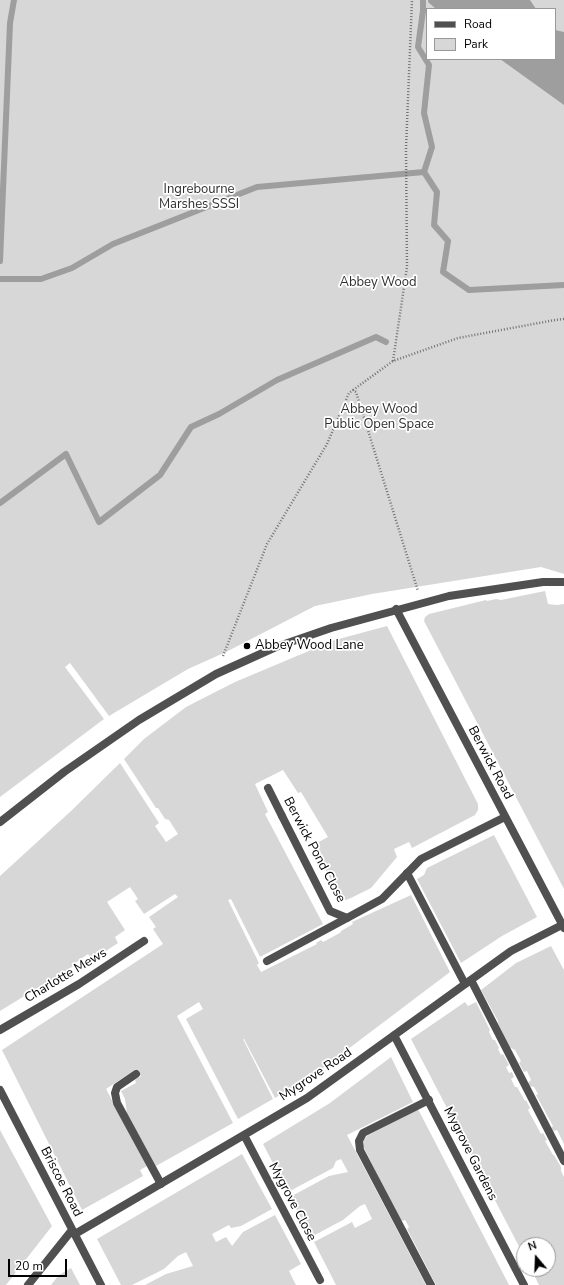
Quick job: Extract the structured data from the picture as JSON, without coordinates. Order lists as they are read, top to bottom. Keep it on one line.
{"streets":{"street":["Berwick Road","Berwick Pond Close","Charlotte Mews","Mygrove Road","Mygrove Gardens","Briscoe Road","Mygrove Close"]},"crossings":[["Berwick Road","Berwick Pond Close"],["Berwick Road","Mygrove Road"],["Mygrove Road","Mygrove Gardens"],["Mygrove Road","Briscoe Road"],["Mygrove Road","Mygrove Close"]],"parks":["Ingrebourne Marshes SSSI","Abbey Wood","Abbey Wood Public Open Space"],"places":["Abbey Wood Lane"],"legend":["Road","Park"],"scale_bar":"20 m","north":"top"}
